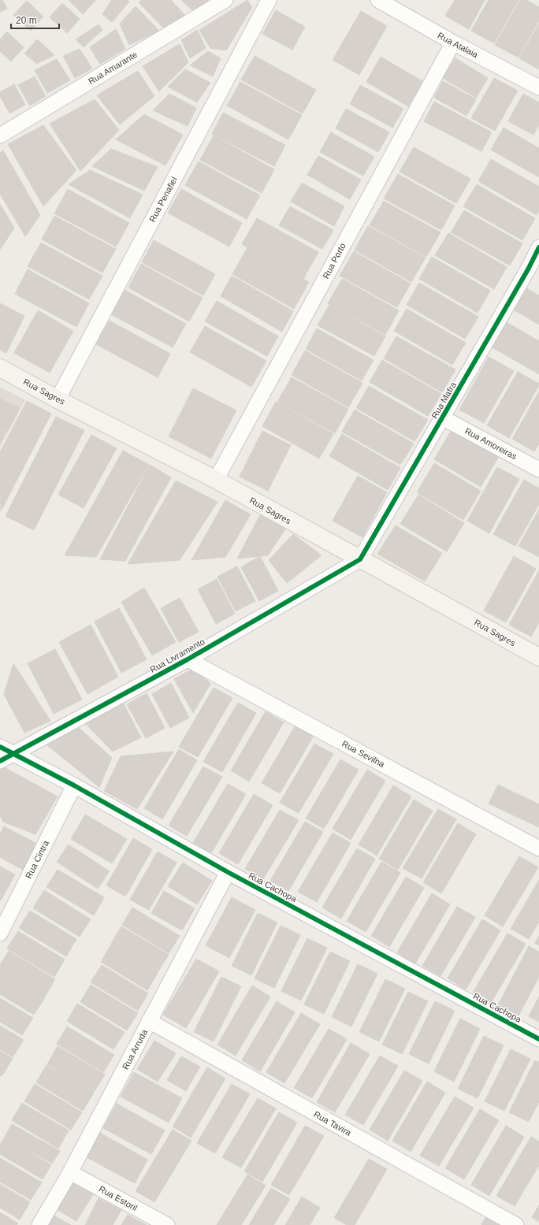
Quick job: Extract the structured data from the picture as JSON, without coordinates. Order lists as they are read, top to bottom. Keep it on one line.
{"streets":{"street":["Rua Atalaia","Rua Amarante","Rua Penafiel","Rua Porto","Rua Sagres","Rua Mafra","Rua Amoreiras","Rua Livramento","Rua Sevilha","Rua Cintra","Rua Cachopa","Rua Arruda","Rua Tavira","Rua Estoril"]},"crossings":[["Rua Atalaia","Rua Porto"],["Rua Penafiel","Rua Sagres"],["Rua Porto","Rua Sagres"],["Rua Sagres","Rua Mafra"],["Rua Sagres","Rua Livramento"],["Rua Mafra","Rua Amoreiras"],["Rua Mafra","Rua Livramento"],["Rua Livramento","Rua Sevilha"],["Rua Livramento","Rua Cachopa"],["Rua Cintra","Rua Cachopa"],["Rua Cachopa","Rua Arruda"],["Rua Arruda","Rua Tavira"],["Rua Arruda","Rua Estoril"]],"scale_bar":"20 m"}
